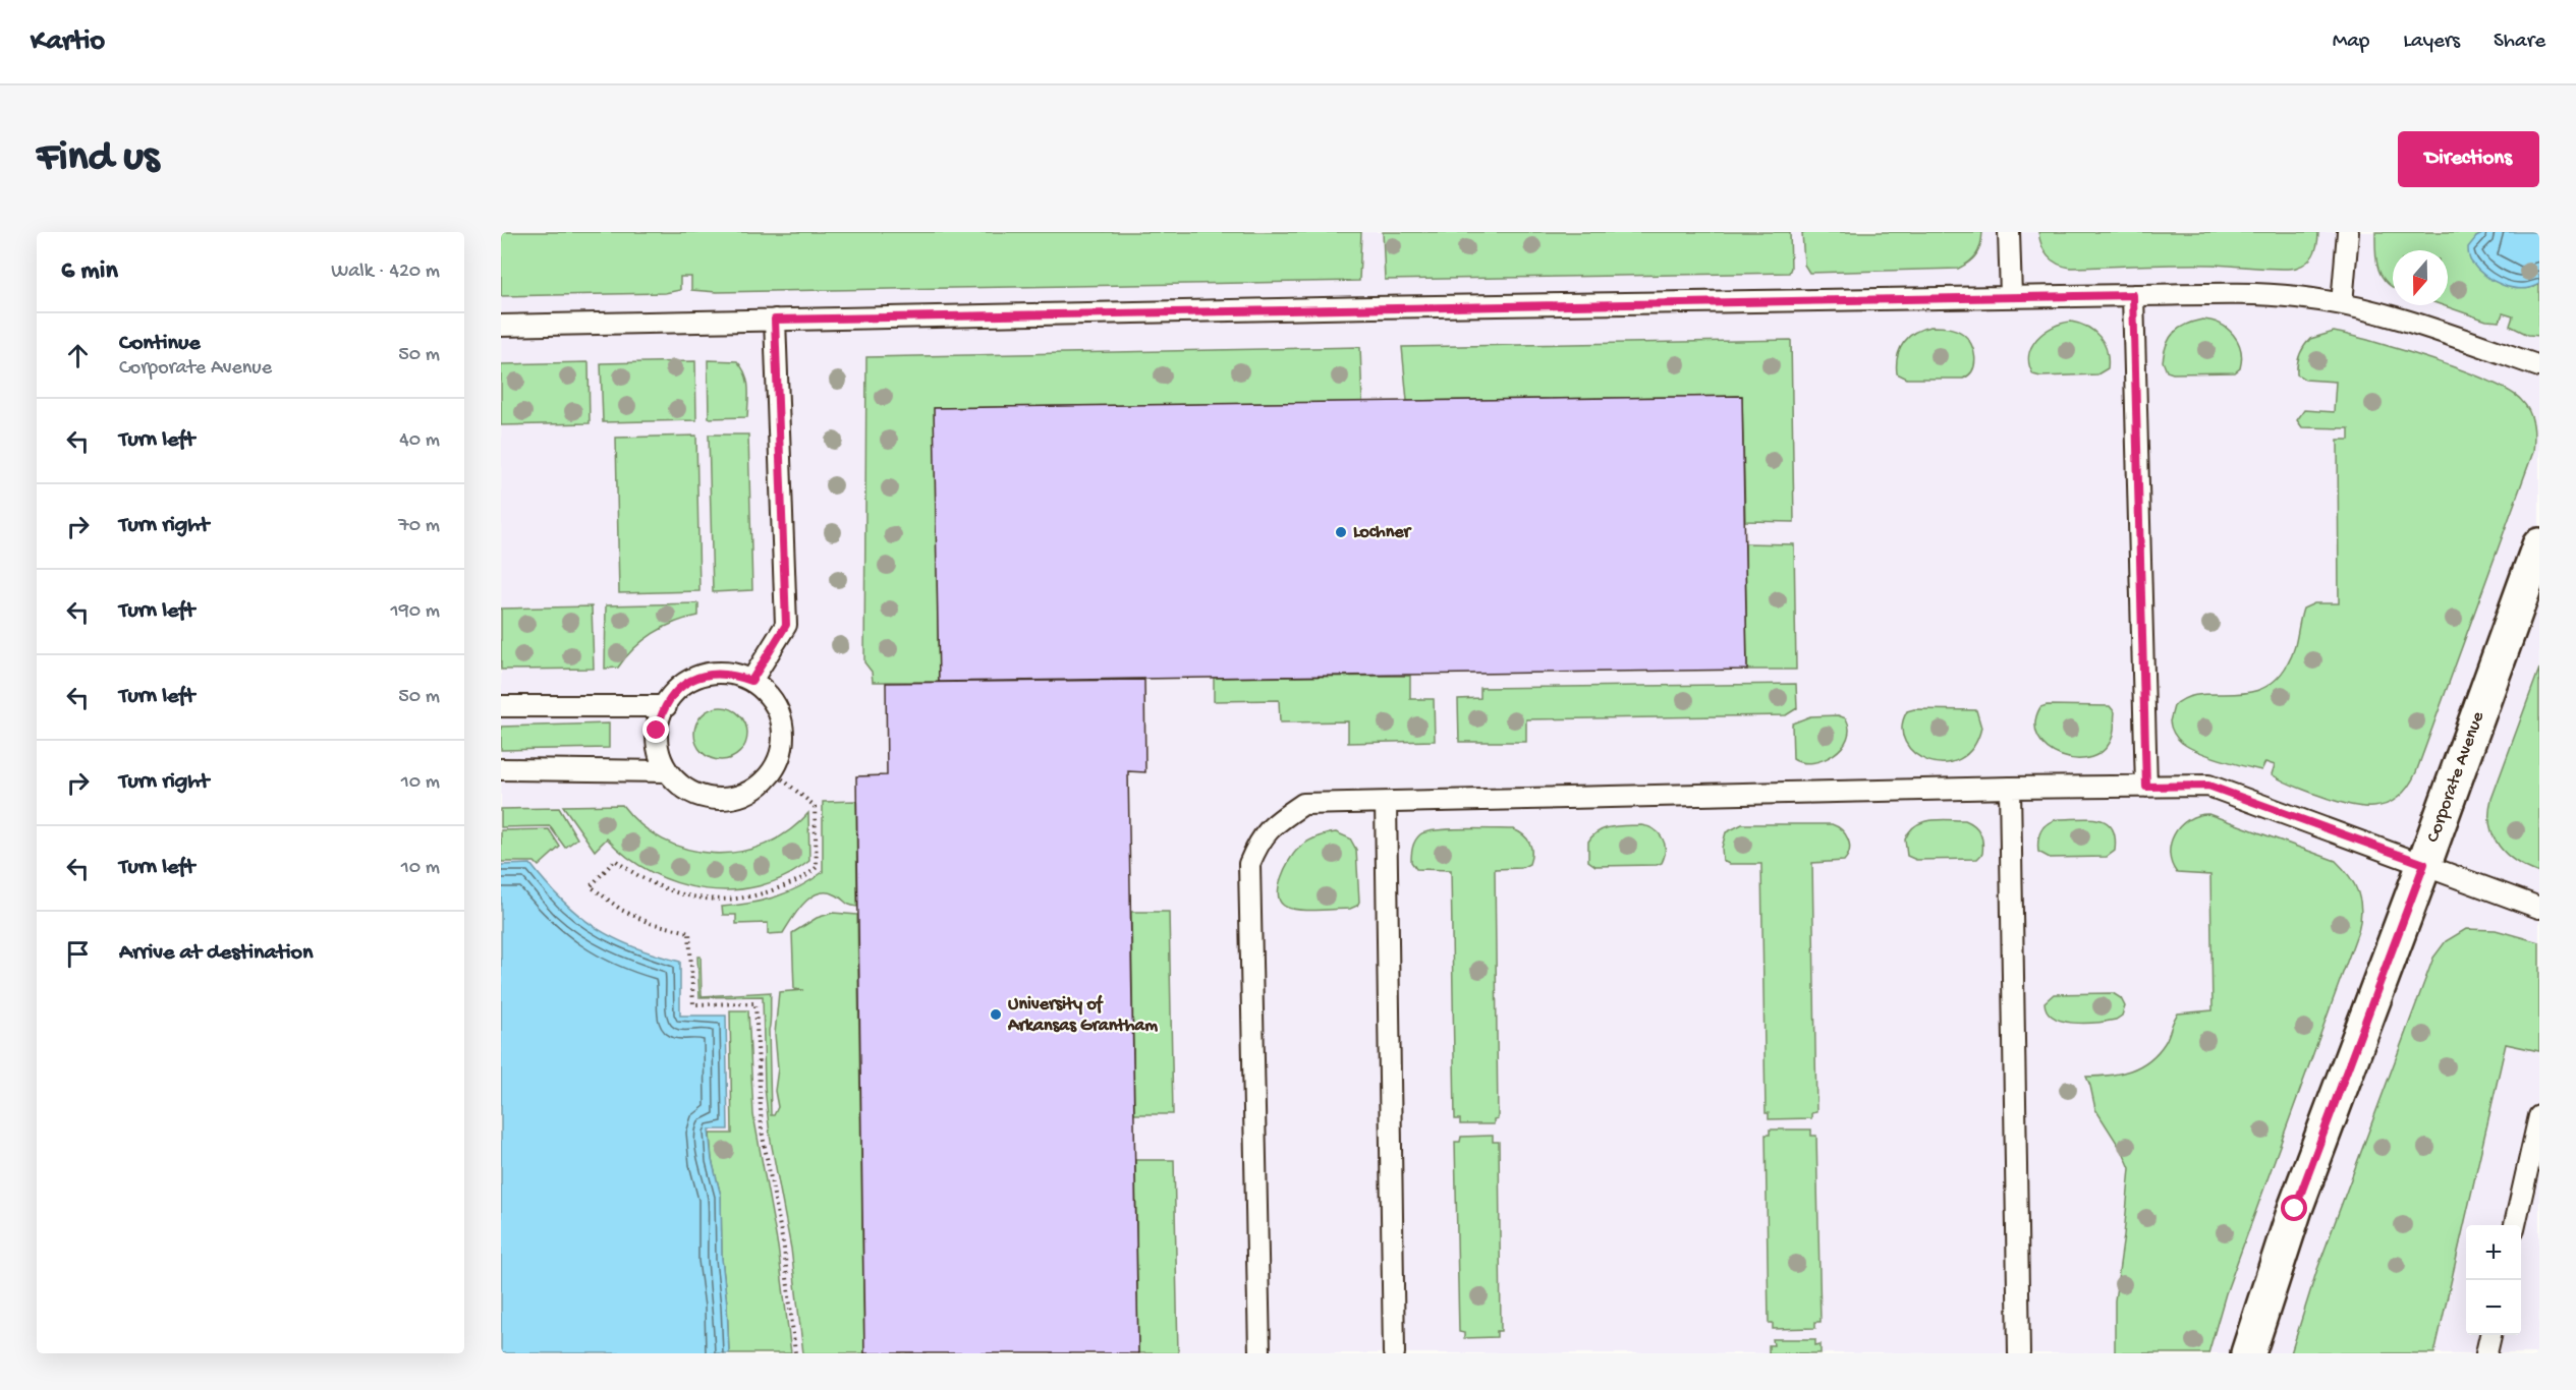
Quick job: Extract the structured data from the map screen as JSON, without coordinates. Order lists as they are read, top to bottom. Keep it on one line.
{"streets":{"street":["Corporate Avenue"]},"places":["Lochner","University of Arkansas Grantham"],"north":"bottom","page":{"header":"Kartio","nav":["Map","Layers","Share"],"buttons":"Directions","title":"Find us","heading":["6 min","Walk · 420 m"],"list":[["Continue","Corporate Avenue","50 m"],["Turn left","40 m"],["Turn right","70 m"],["Turn left","190 m"],["Turn left","50 m"],["Turn right","10 m"],["Turn left","10 m"],"Arrive at destination"],"map_buttons":["+","−"]}}
